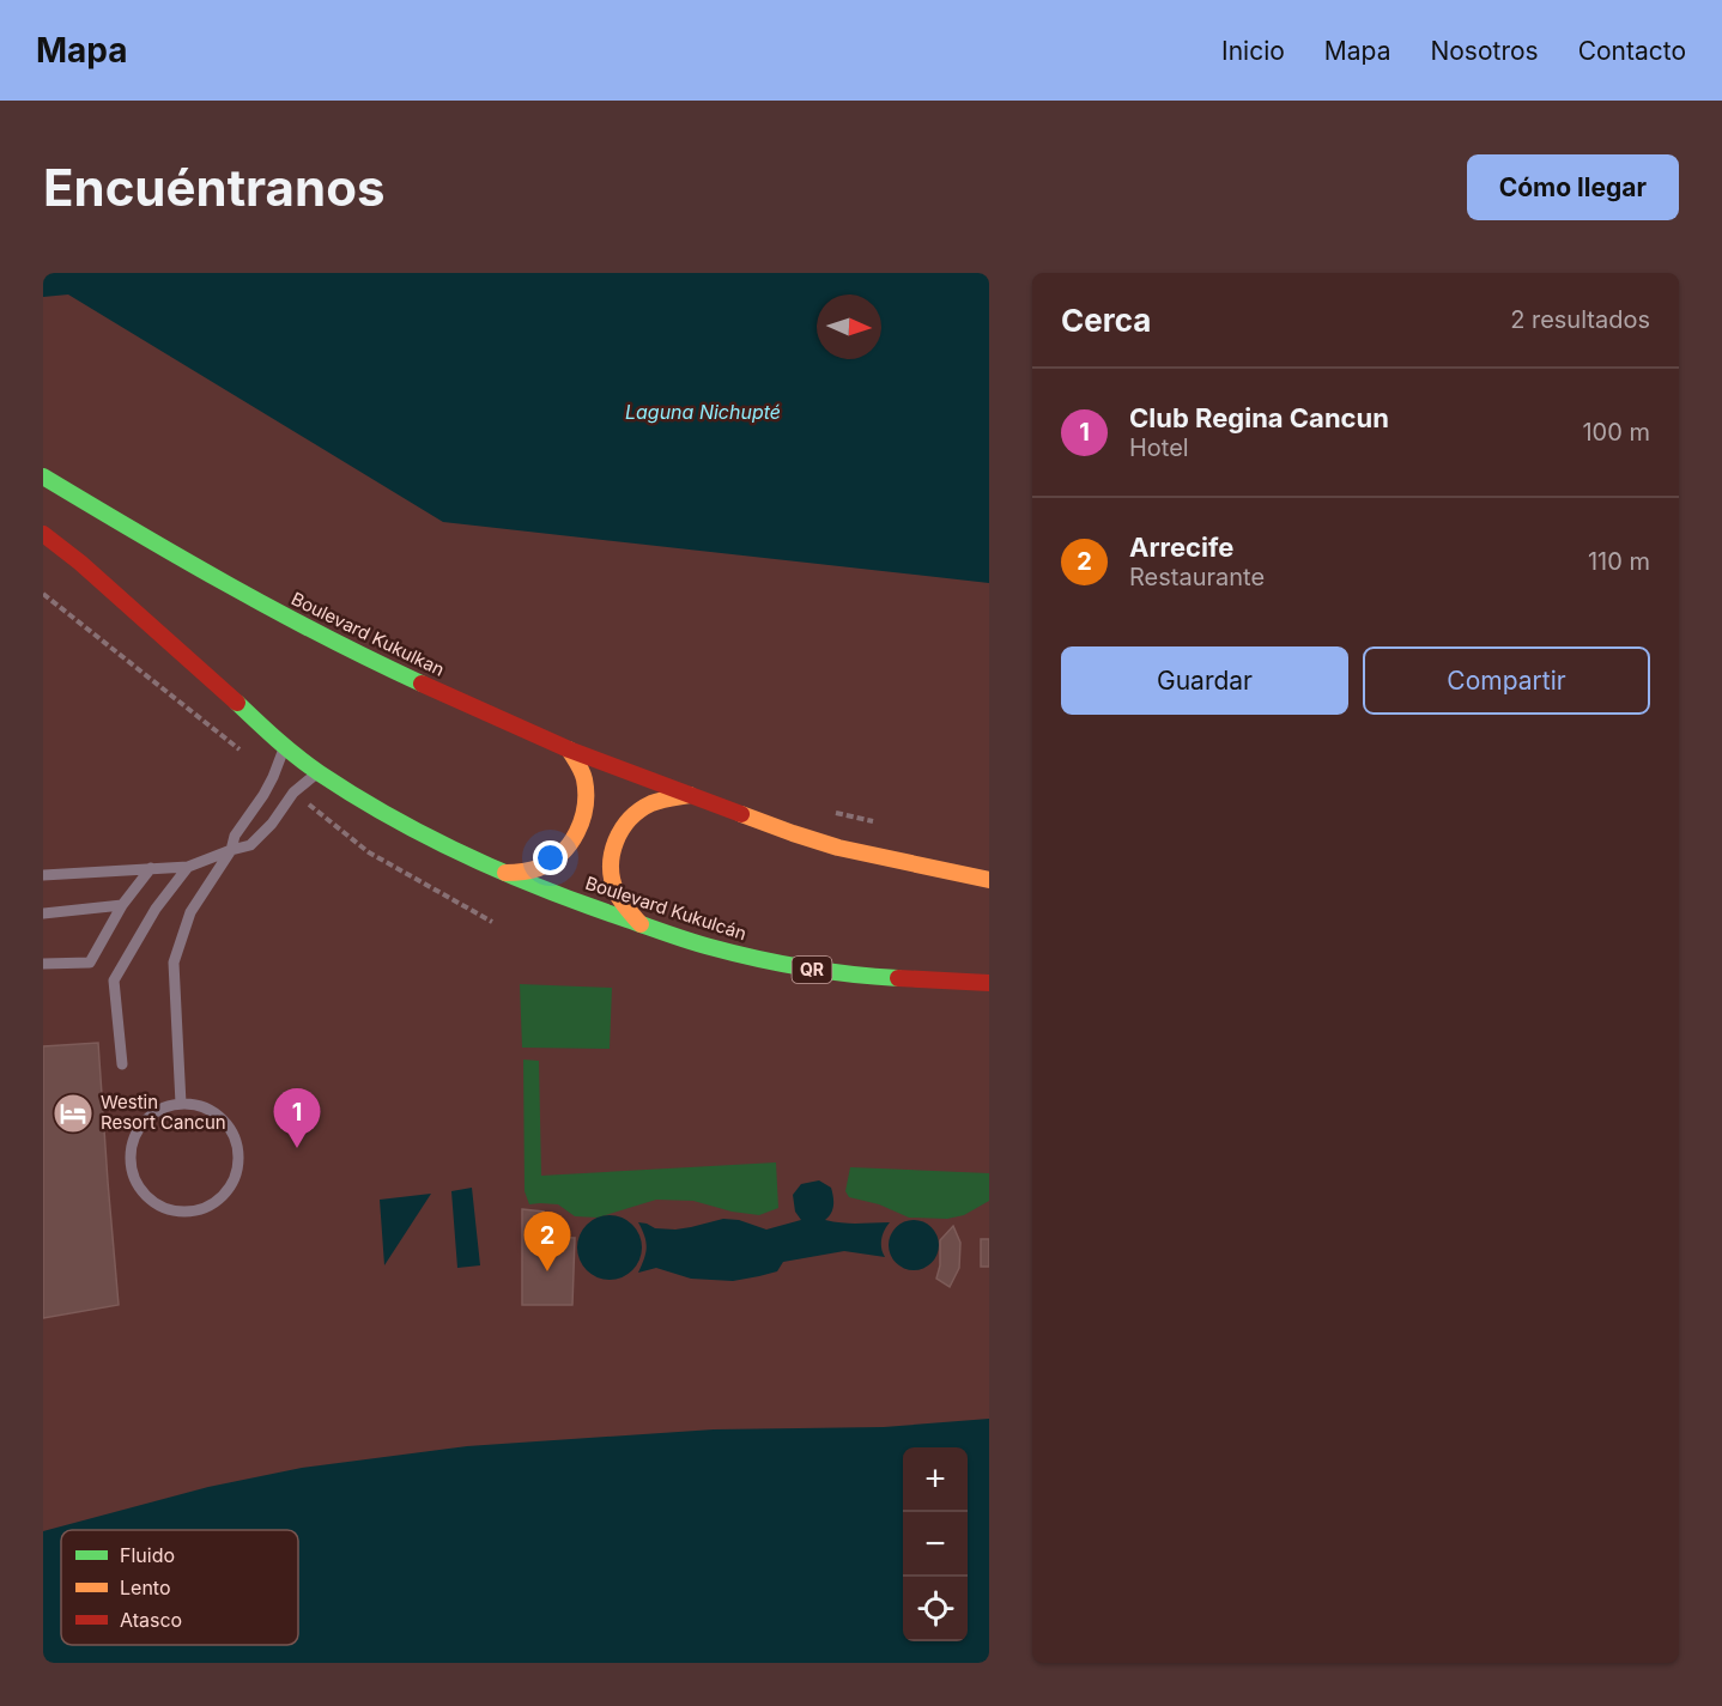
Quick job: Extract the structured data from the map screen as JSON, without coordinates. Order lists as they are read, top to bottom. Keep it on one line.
{"streets":{"main road":["Boulevard Kukulkan","Boulevard Kukulcán","QR"]},"water":["Laguna Nichupté"],"places":{"hotel":["Westin Resort Cancun"]},"legend":["Fluido","Lento","Atasco"],"north":"right","page":{"header":"Mapa","nav":["Inicio","Mapa","Nosotros","Contacto"],"buttons":["Cómo llegar",["Guardar","Compartir"]],"title":"Encuéntranos","heading":["Cerca","2 resultados"],"list":[{"mark":"1","name":"Club Regina Cancun","note":"Hotel","value":"100 m"},{"mark":"2","name":"Arrecife","note":"Restaurante","value":"110 m"}],"pins":["1","2"],"map_buttons":["+","−"]}}
